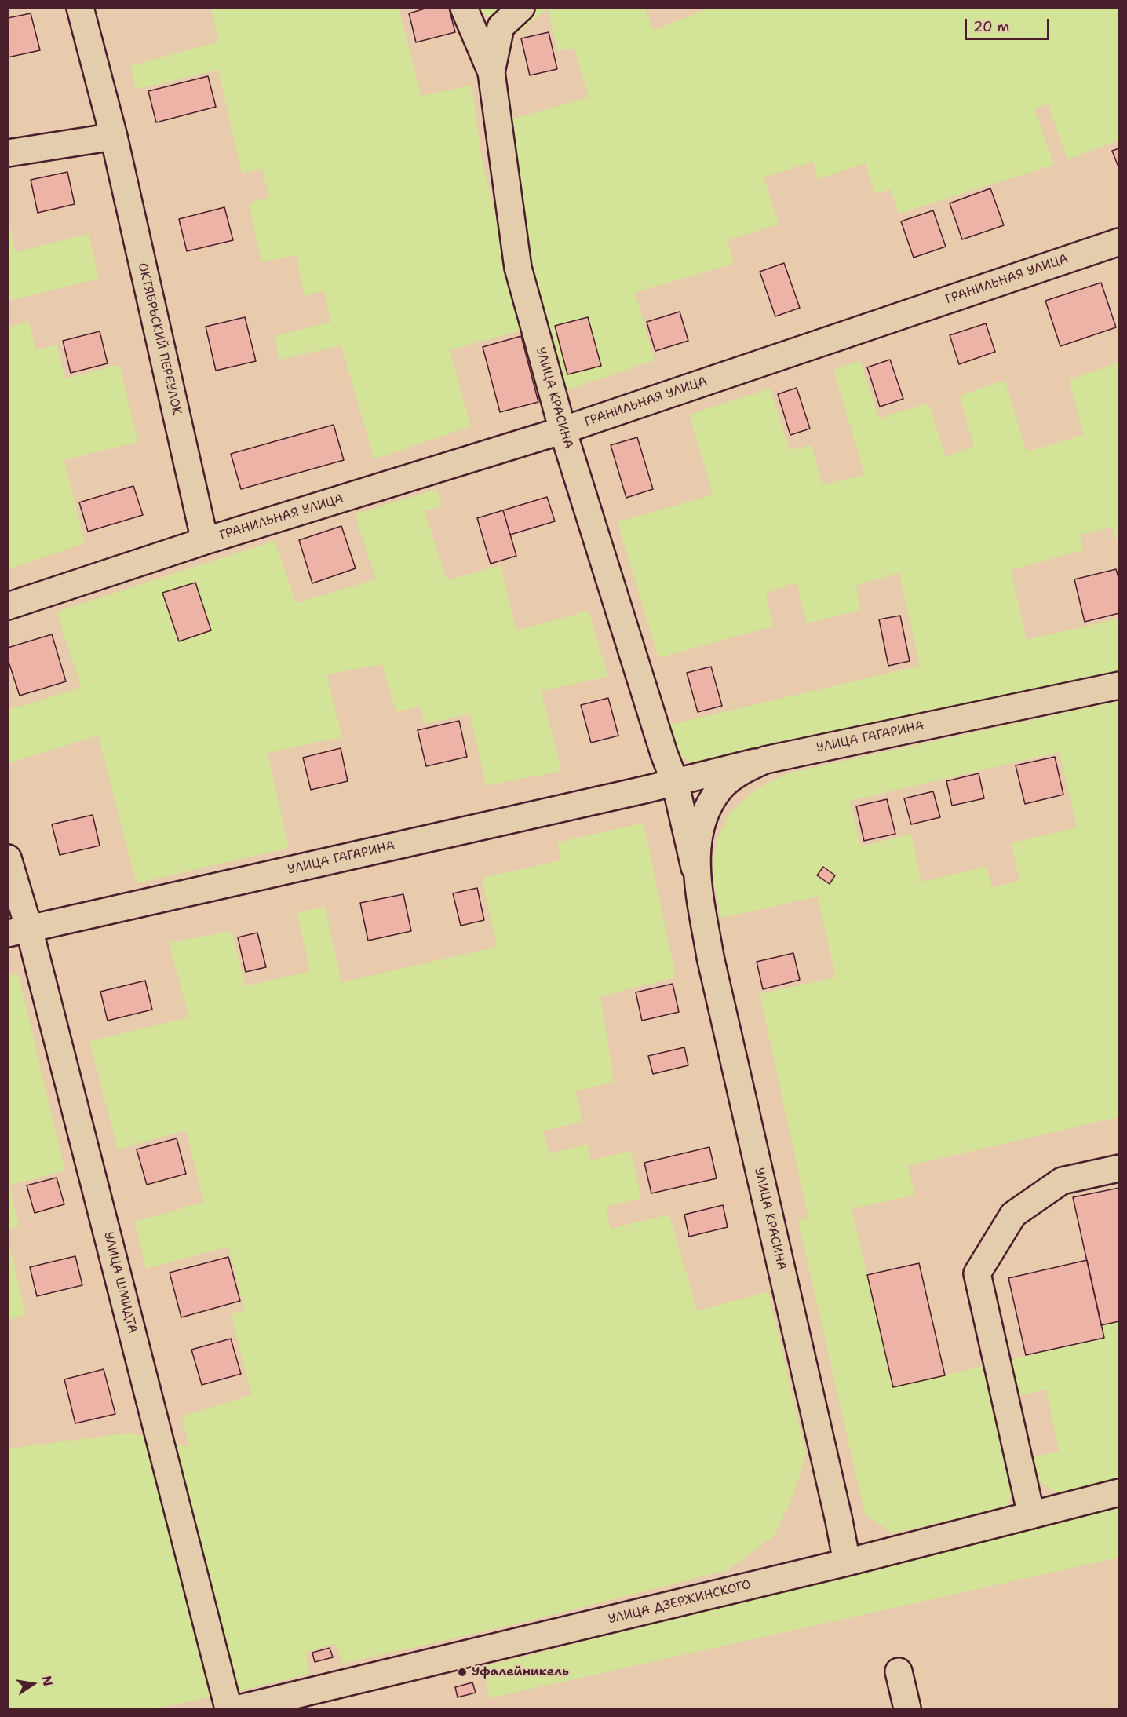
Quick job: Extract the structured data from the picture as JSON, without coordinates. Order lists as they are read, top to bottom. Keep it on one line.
{"streets":{"street":["ГРАНИЛЬНАЯ УЛИЦА","ОКТЯБРЬСКИЙ ПЕРЕУЛОК","УЛИЦА КРАСИНА","УЛИЦА ГАГАРИНА","УЛИЦА ШМИДТА","УЛИЦА ДЗЕРЖИНСКОГО"]},"crossings":[["ГРАНИЛЬНАЯ УЛИЦА","ОКТЯБРЬСКИЙ ПЕРЕУЛОК"],["ГРАНИЛЬНАЯ УЛИЦА","УЛИЦА КРАСИНА"],["УЛИЦА КРАСИНА","УЛИЦА ГАГАРИНА"],["УЛИЦА КРАСИНА","УЛИЦА ДЗЕРЖИНСКОГО"],["УЛИЦА ГАГАРИНА","УЛИЦА ШМИДТА"]],"places":["Уфалейникель"],"scale_bar":"20 m","north":"right"}
